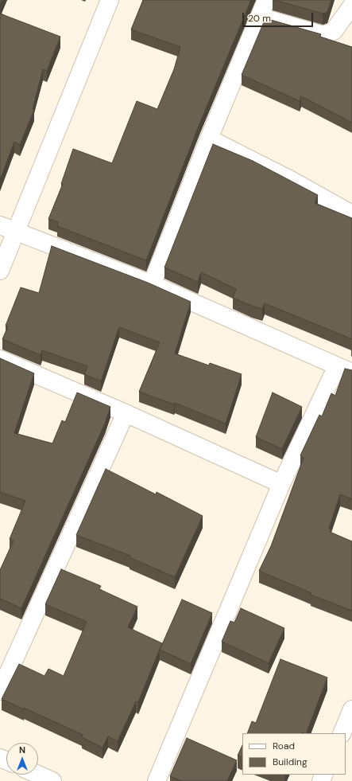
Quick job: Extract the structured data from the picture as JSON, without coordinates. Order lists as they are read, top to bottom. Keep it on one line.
{"legend":["Road","Building"],"scale_bar":"20 m","north":"top"}
